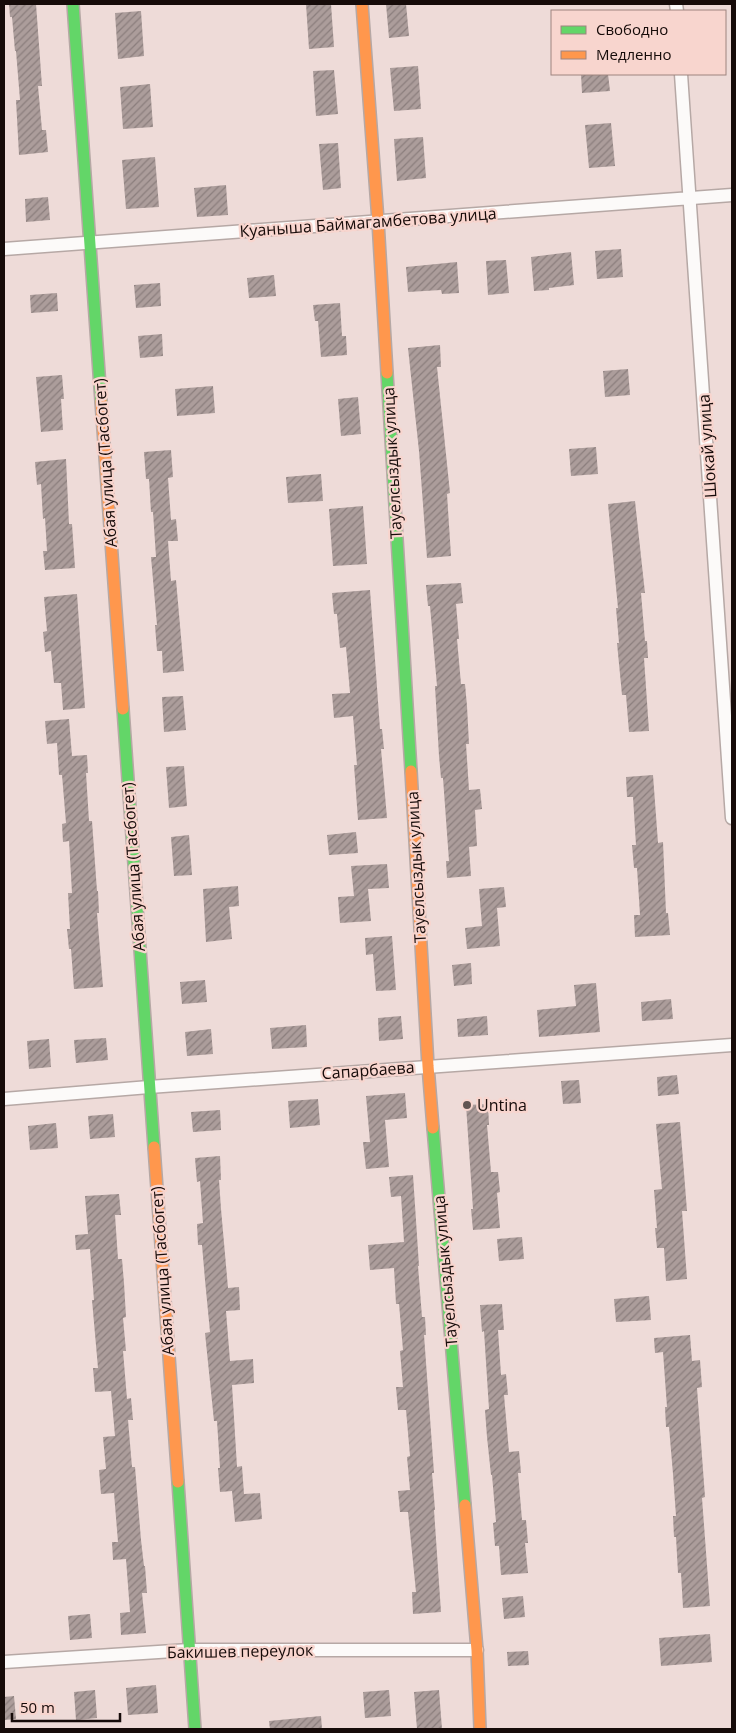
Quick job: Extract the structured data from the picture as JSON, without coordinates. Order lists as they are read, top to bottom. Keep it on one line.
{"streets":{"street":["Куаныша Баймагамбетова улица","Шокай улица","Абая улица (Тасбогет)","Тауелсыздык улица","Сапарбаева","Бакишев переулок"]},"crossings":[["Куаныша Баймагамбетова улица","Шокай улица"],["Куаныша Баймагамбетова улица","Абая улица (Тасбогет)"],["Куаныша Баймагамбетова улица","Тауелсыздык улица"],["Абая улица (Тасбогет)","Сапарбаева"],["Абая улица (Тасбогет)","Бакишев переулок"],["Тауелсыздык улица","Сапарбаева"],["Тауелсыздык улица","Бакишев переулок"]],"places":["Untina"],"legend":["Свободно","Медленно"],"scale_bar":"50 m"}
